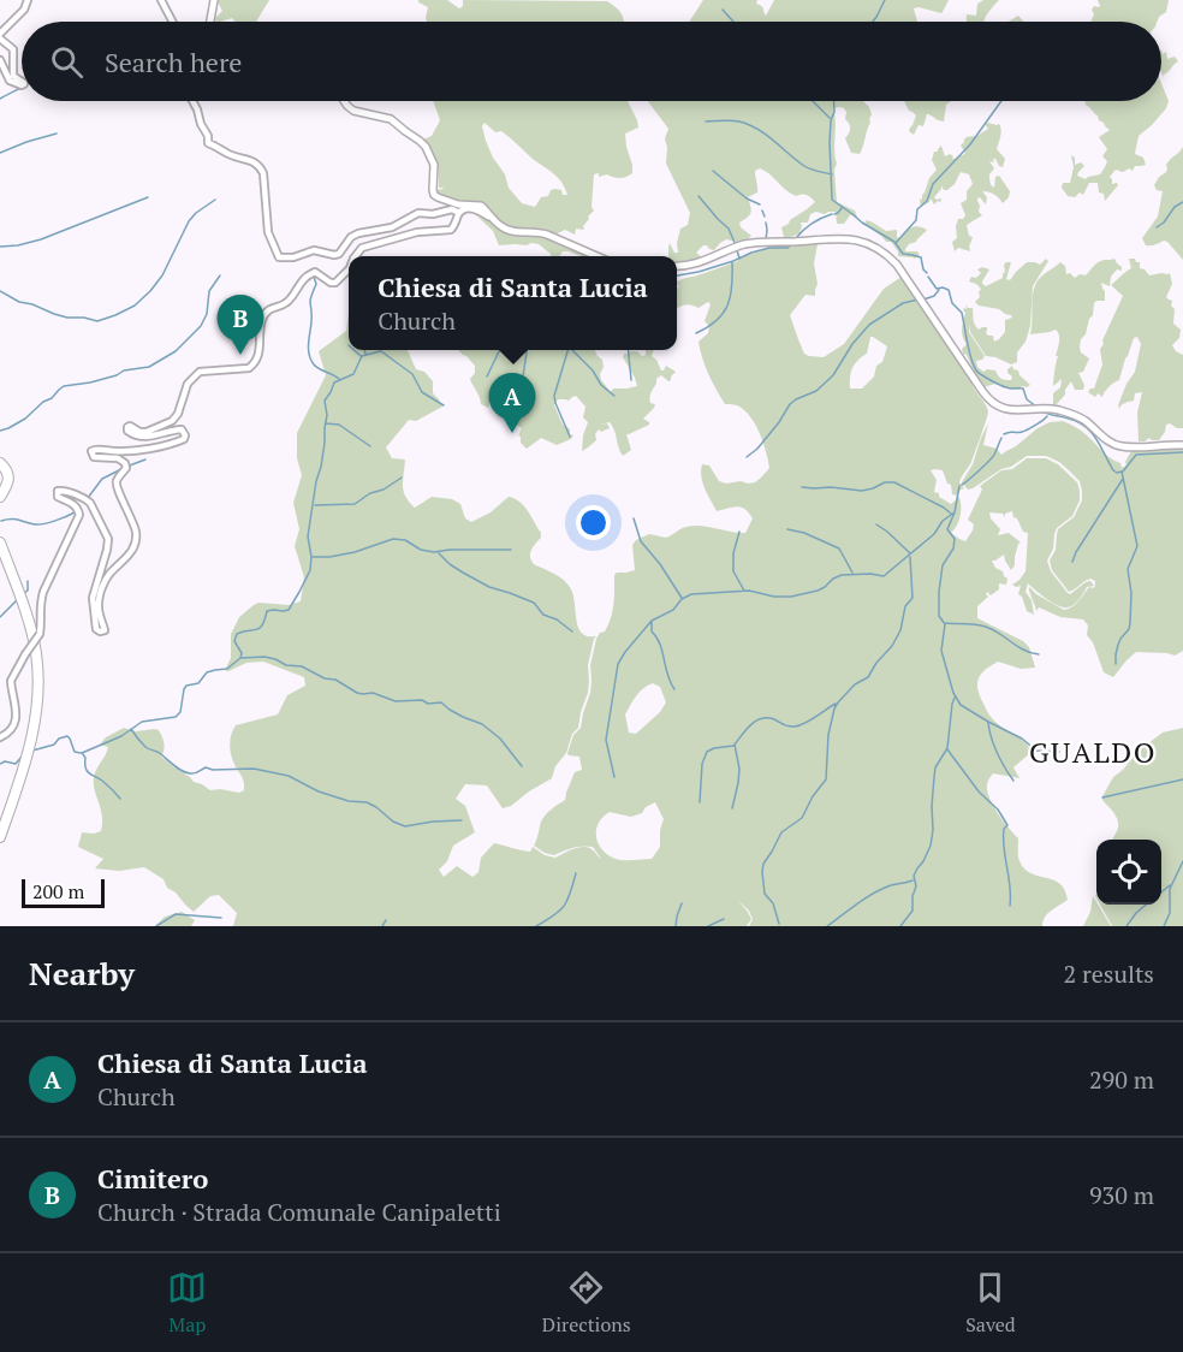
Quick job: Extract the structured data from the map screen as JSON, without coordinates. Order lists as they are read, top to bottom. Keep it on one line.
{"districts":["GUALDO"],"scale_bar":"200 m","page":{"search":"Search here","popup":["Chiesa di Santa Lucia","Church"],"pins":["B","A"],"scale":"200 m","heading":["Nearby","2 results"],"list":[{"mark":"A","name":"Chiesa di Santa Lucia","note":"Church","value":"290 m"},{"mark":"B","name":"Cimitero","note":"Church · Strada Comunale Canipaletti","value":"930 m"}],"nav":["Map","Directions","Saved"]}}
